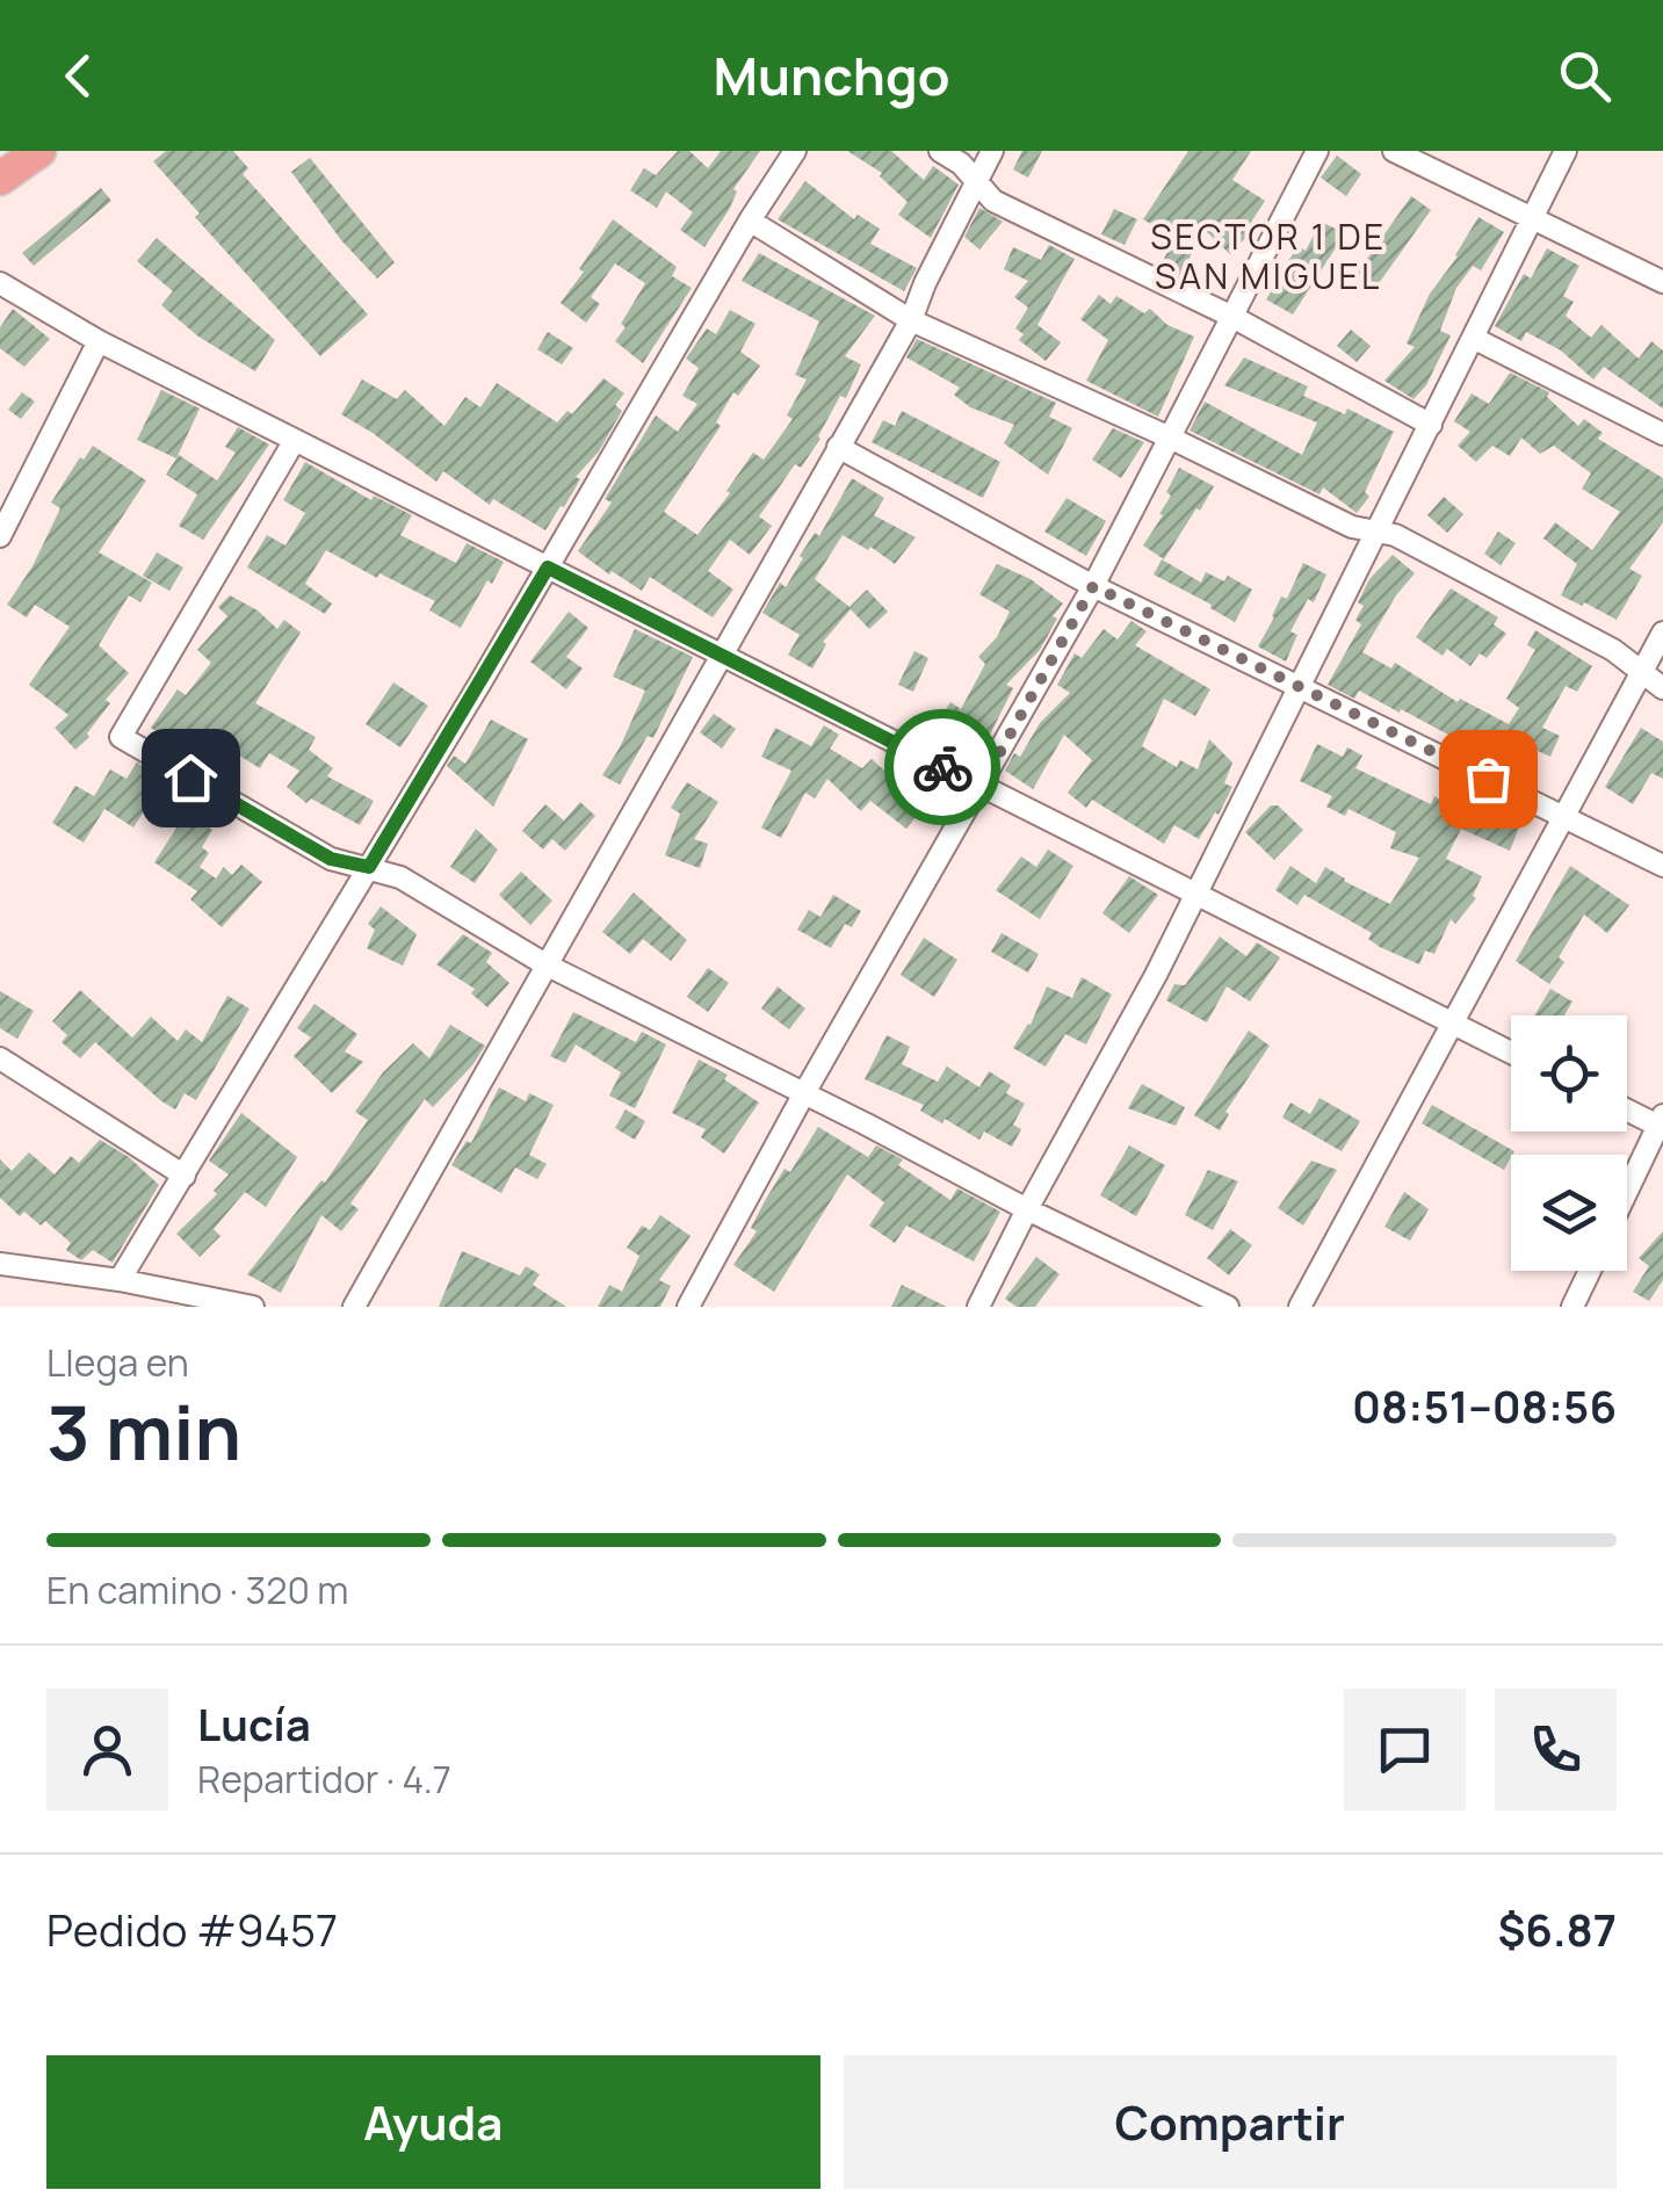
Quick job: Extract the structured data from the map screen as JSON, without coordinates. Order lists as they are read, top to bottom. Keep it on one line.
{"districts":["SECTOR 1 DE SAN MIGUEL"],"page":{"header":"Munchgo","heading":["3 min","Llega en","08:51–08:56"],"panel":["Lucía","Repartidor · 4.7","Pedido #9457","$6.87"],"bar":"En camino · 320 m","buttons":["Ayuda","Compartir"]}}
